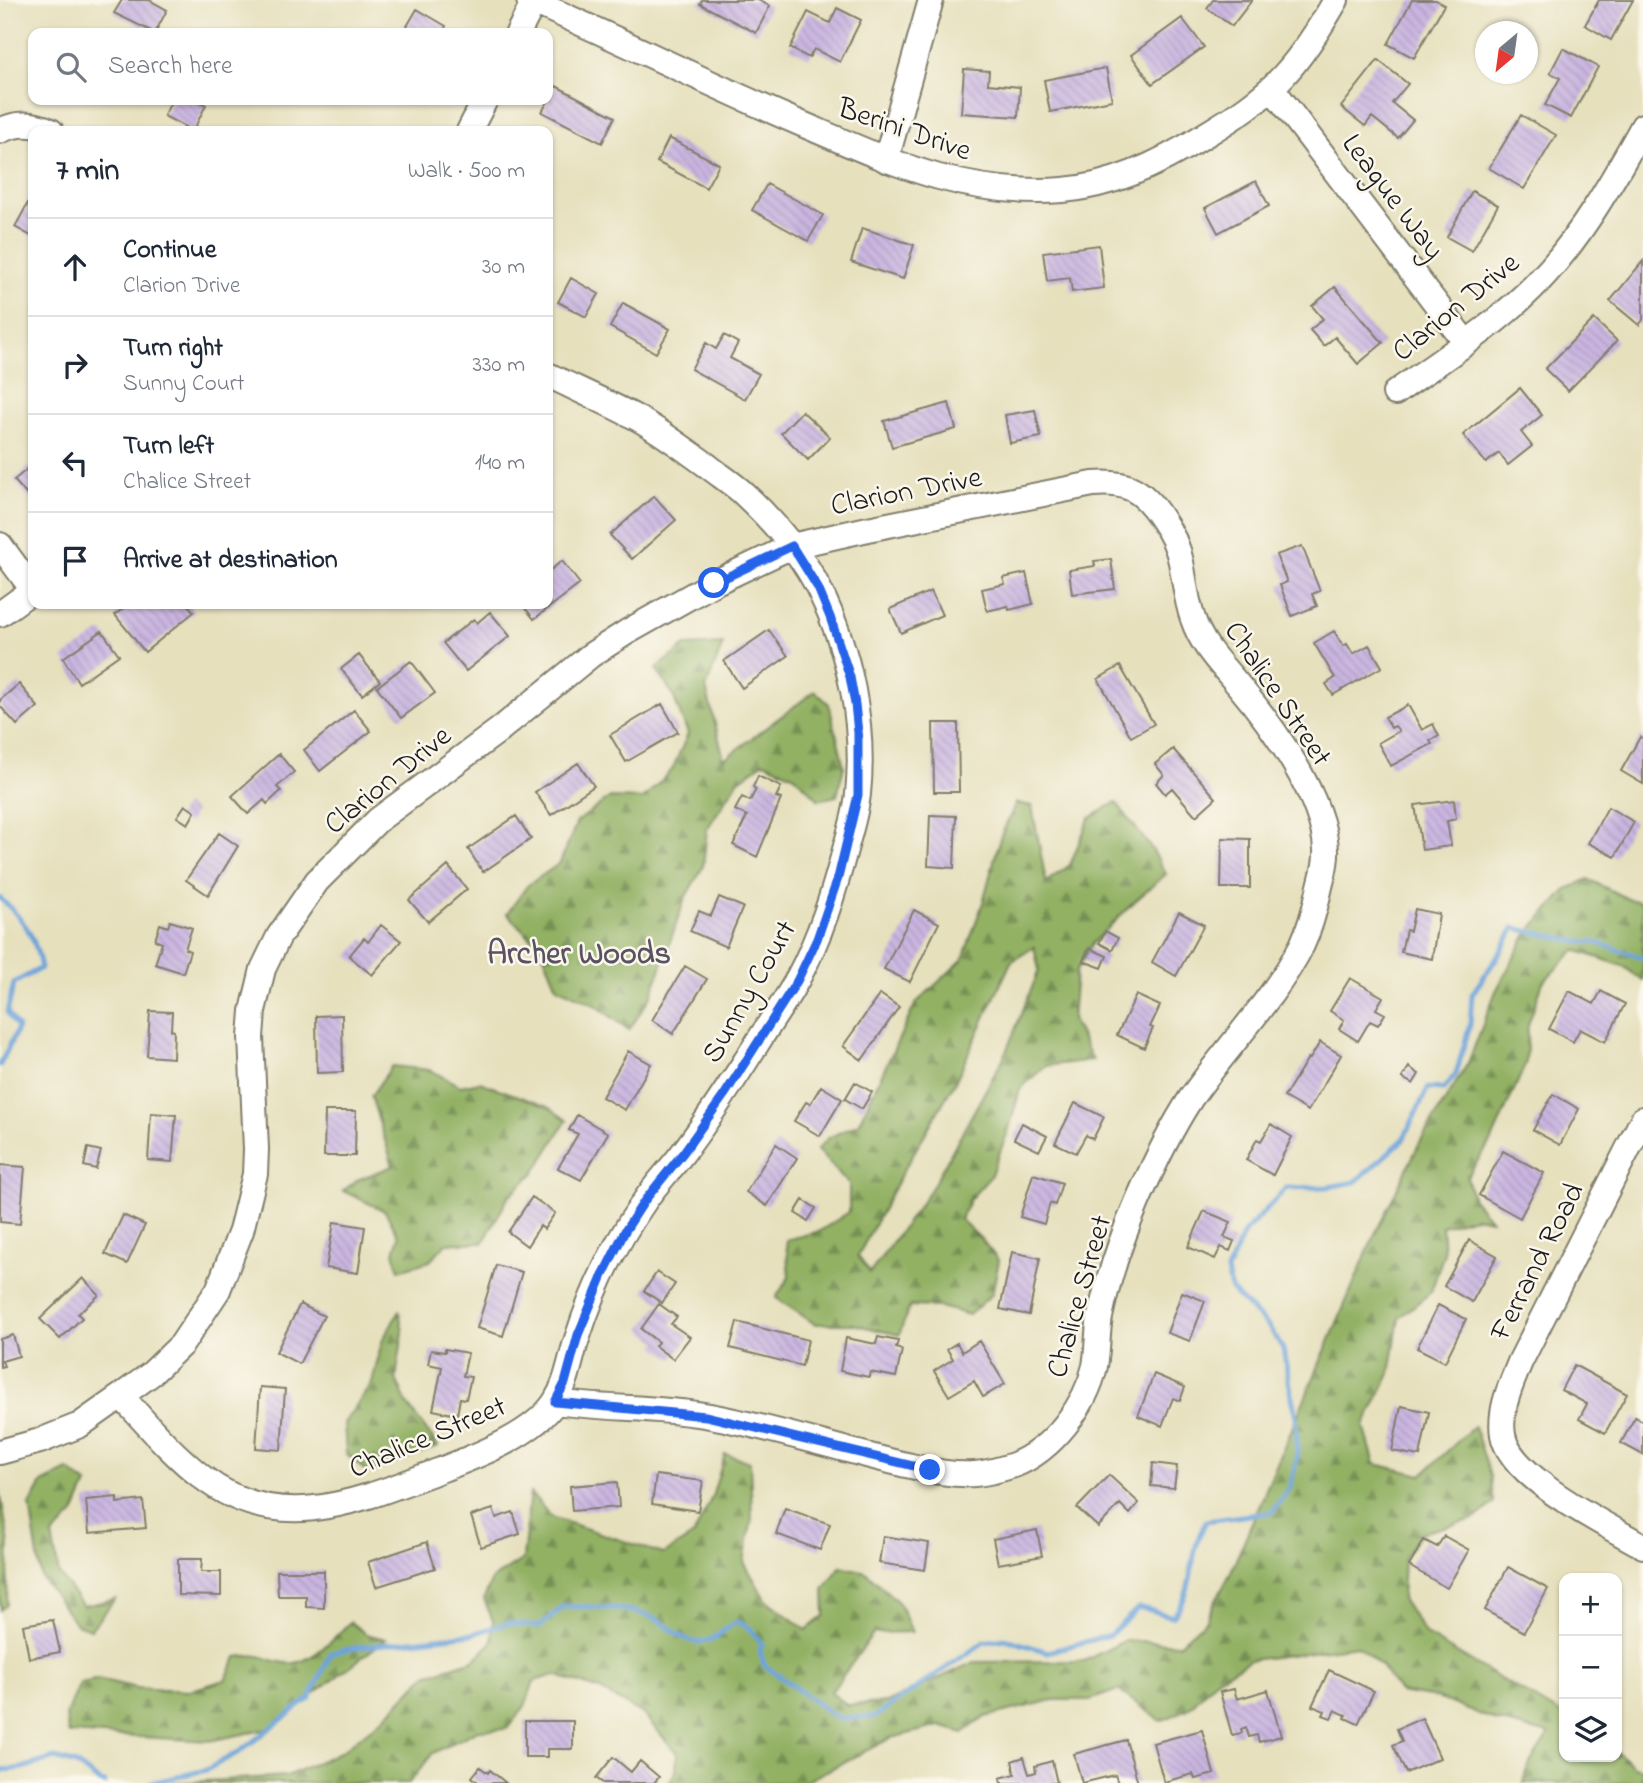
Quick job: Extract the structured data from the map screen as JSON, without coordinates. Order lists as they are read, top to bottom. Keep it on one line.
{"streets":{"street":["Berini Drive","League Way","Clarion Drive","Chalice Street","Sunny Court","Ferrand Road"]},"crossings":[["Berini Drive","League Way"],["League Way","Clarion Drive"],["Clarion Drive","Chalice Street"],["Clarion Drive","Sunny Court"],["Chalice Street","Sunny Court"]],"districts":["Archer Woods"],"north":"bottom left","page":{"search":"Search here","heading":["7 min","Walk · 500 m"],"list":[["Continue","Clarion Drive","30 m"],["Turn right","Sunny Court","330 m"],["Turn left","Chalice Street","140 m"],"Arrive at destination"],"map_buttons":["+","−"]}}
